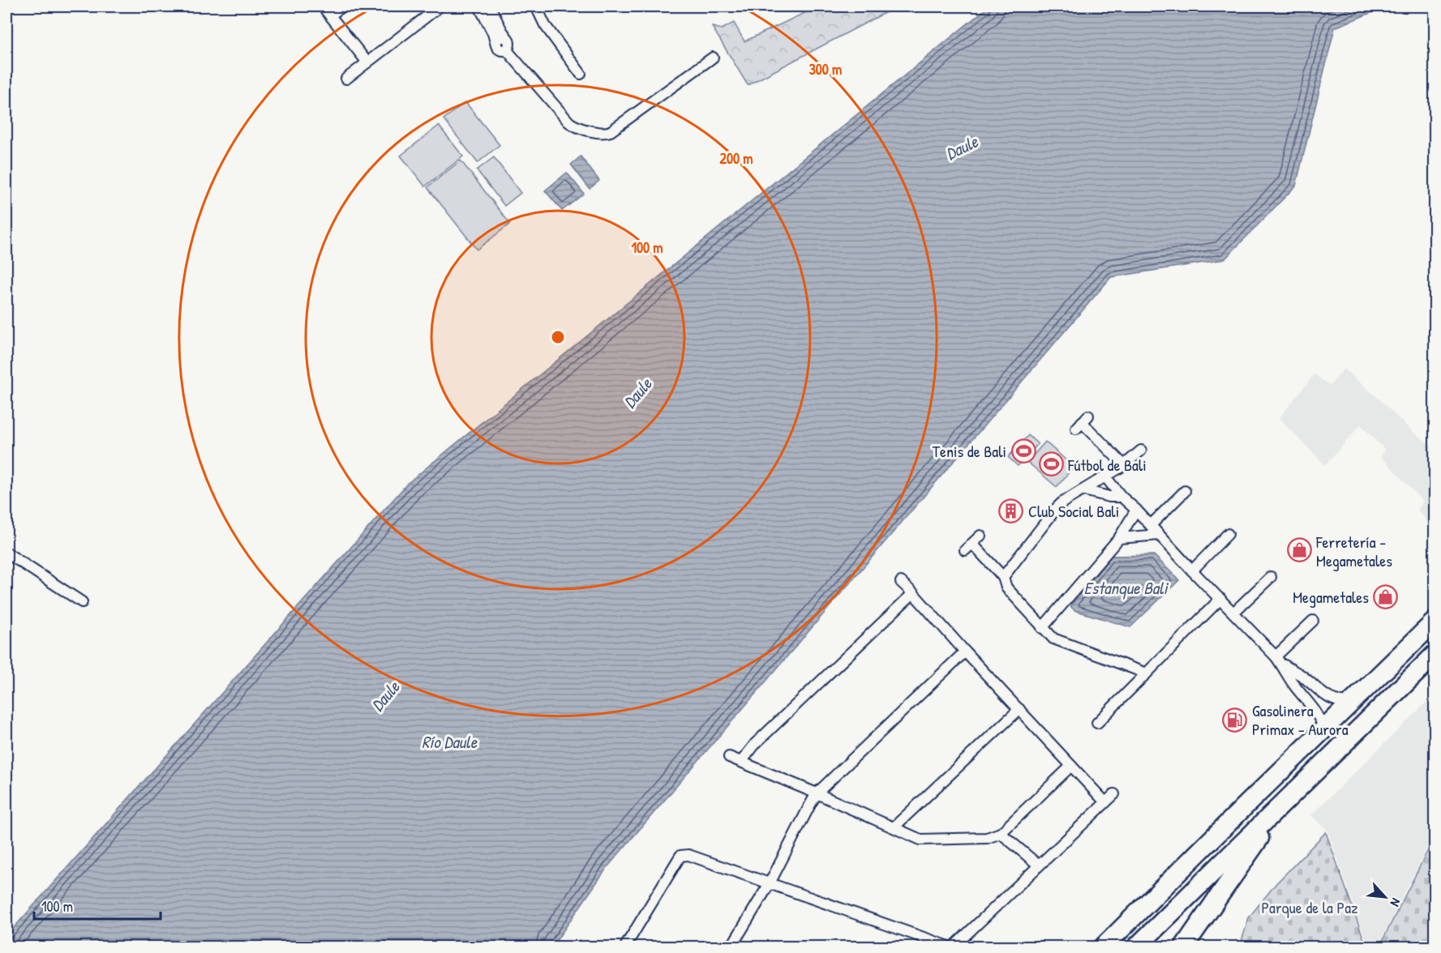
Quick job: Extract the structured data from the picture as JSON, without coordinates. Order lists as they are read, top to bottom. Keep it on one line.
{"water":["Daule","Estanque Bali","Río Daule"],"parks":["Parque de la Paz"],"places":{"sports":["Tenis de Bali","Fútbol de Bali"],"building":["Club Social Bali"],"shop":["Ferretería - Megametales","Megametales"],"fuel station":["Gasolinera Primax - Aurora"]},"scale_bar":"100 m","north":"bottom right","rings":["300 m","200 m","100 m"]}
